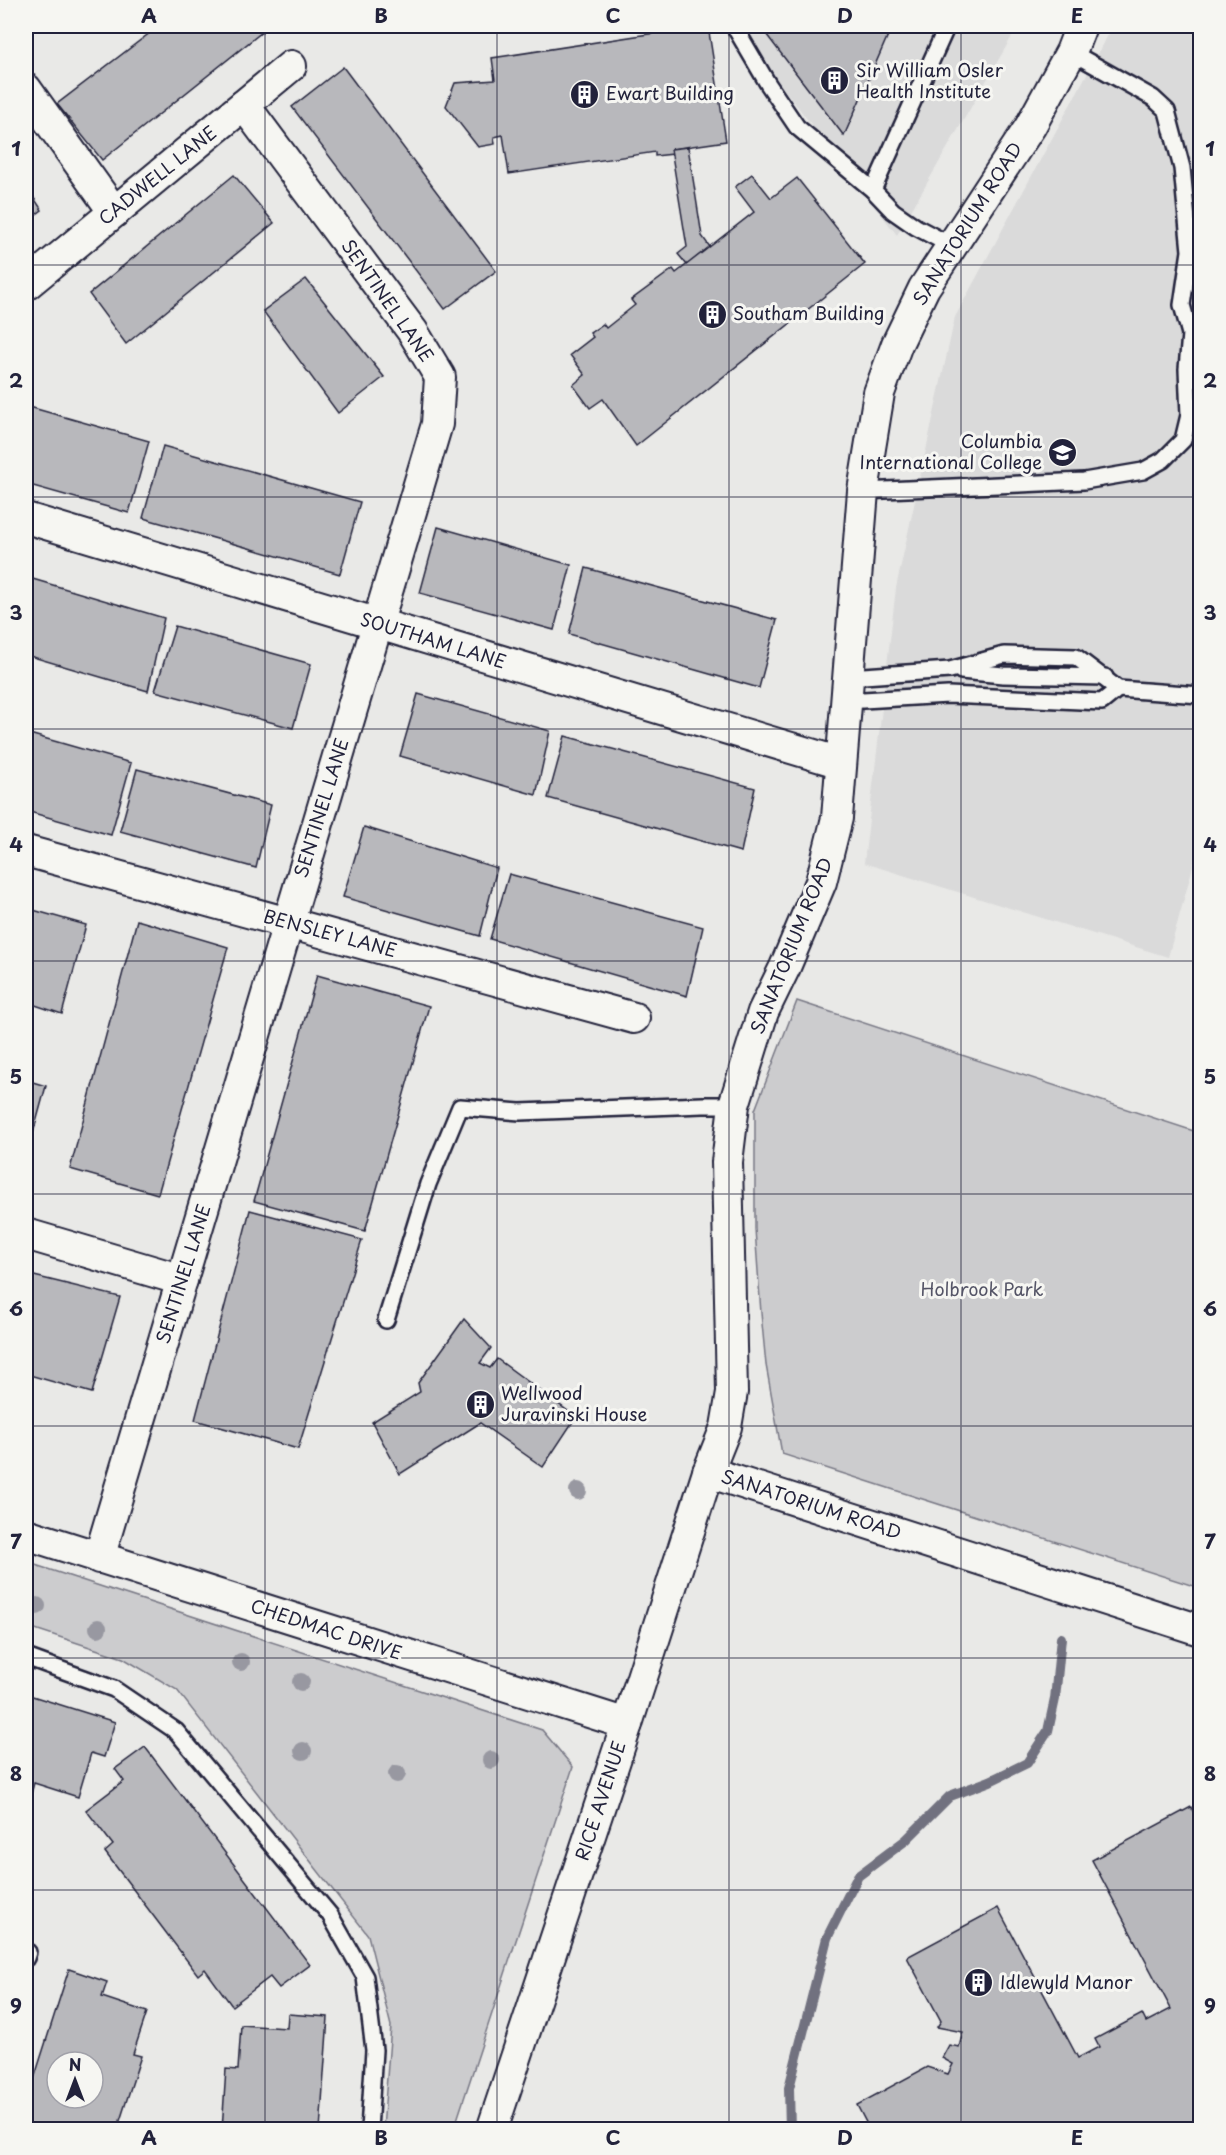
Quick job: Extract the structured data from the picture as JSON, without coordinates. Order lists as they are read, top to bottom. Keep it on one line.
{"streets":{"street":["CADWELL LANE","SANATORIUM ROAD","SENTINEL LANE","SOUTHAM LANE","BENSLEY LANE","CHEDMAC DRIVE","RICE AVENUE"]},"crossings":[["CADWELL LANE","SENTINEL LANE"],["SANATORIUM ROAD","SOUTHAM LANE"],["SANATORIUM ROAD","RICE AVENUE"],["SENTINEL LANE","SOUTHAM LANE"],["SENTINEL LANE","BENSLEY LANE"],["SENTINEL LANE","CHEDMAC DRIVE"],["CHEDMAC DRIVE","RICE AVENUE"]],"parks":["Holbrook Park"],"places":{"building":["Sir William Osler Health Institute","Ewart Building","Southam Building","Wellwood Juravinski House","Idlewyld Manor"],"school or university":["Columbia International College"]},"north":"top","grid":{"columns":["A","B","C","D","E"],"rows":["1","2","3","4","5","6","7","8","9"]}}
